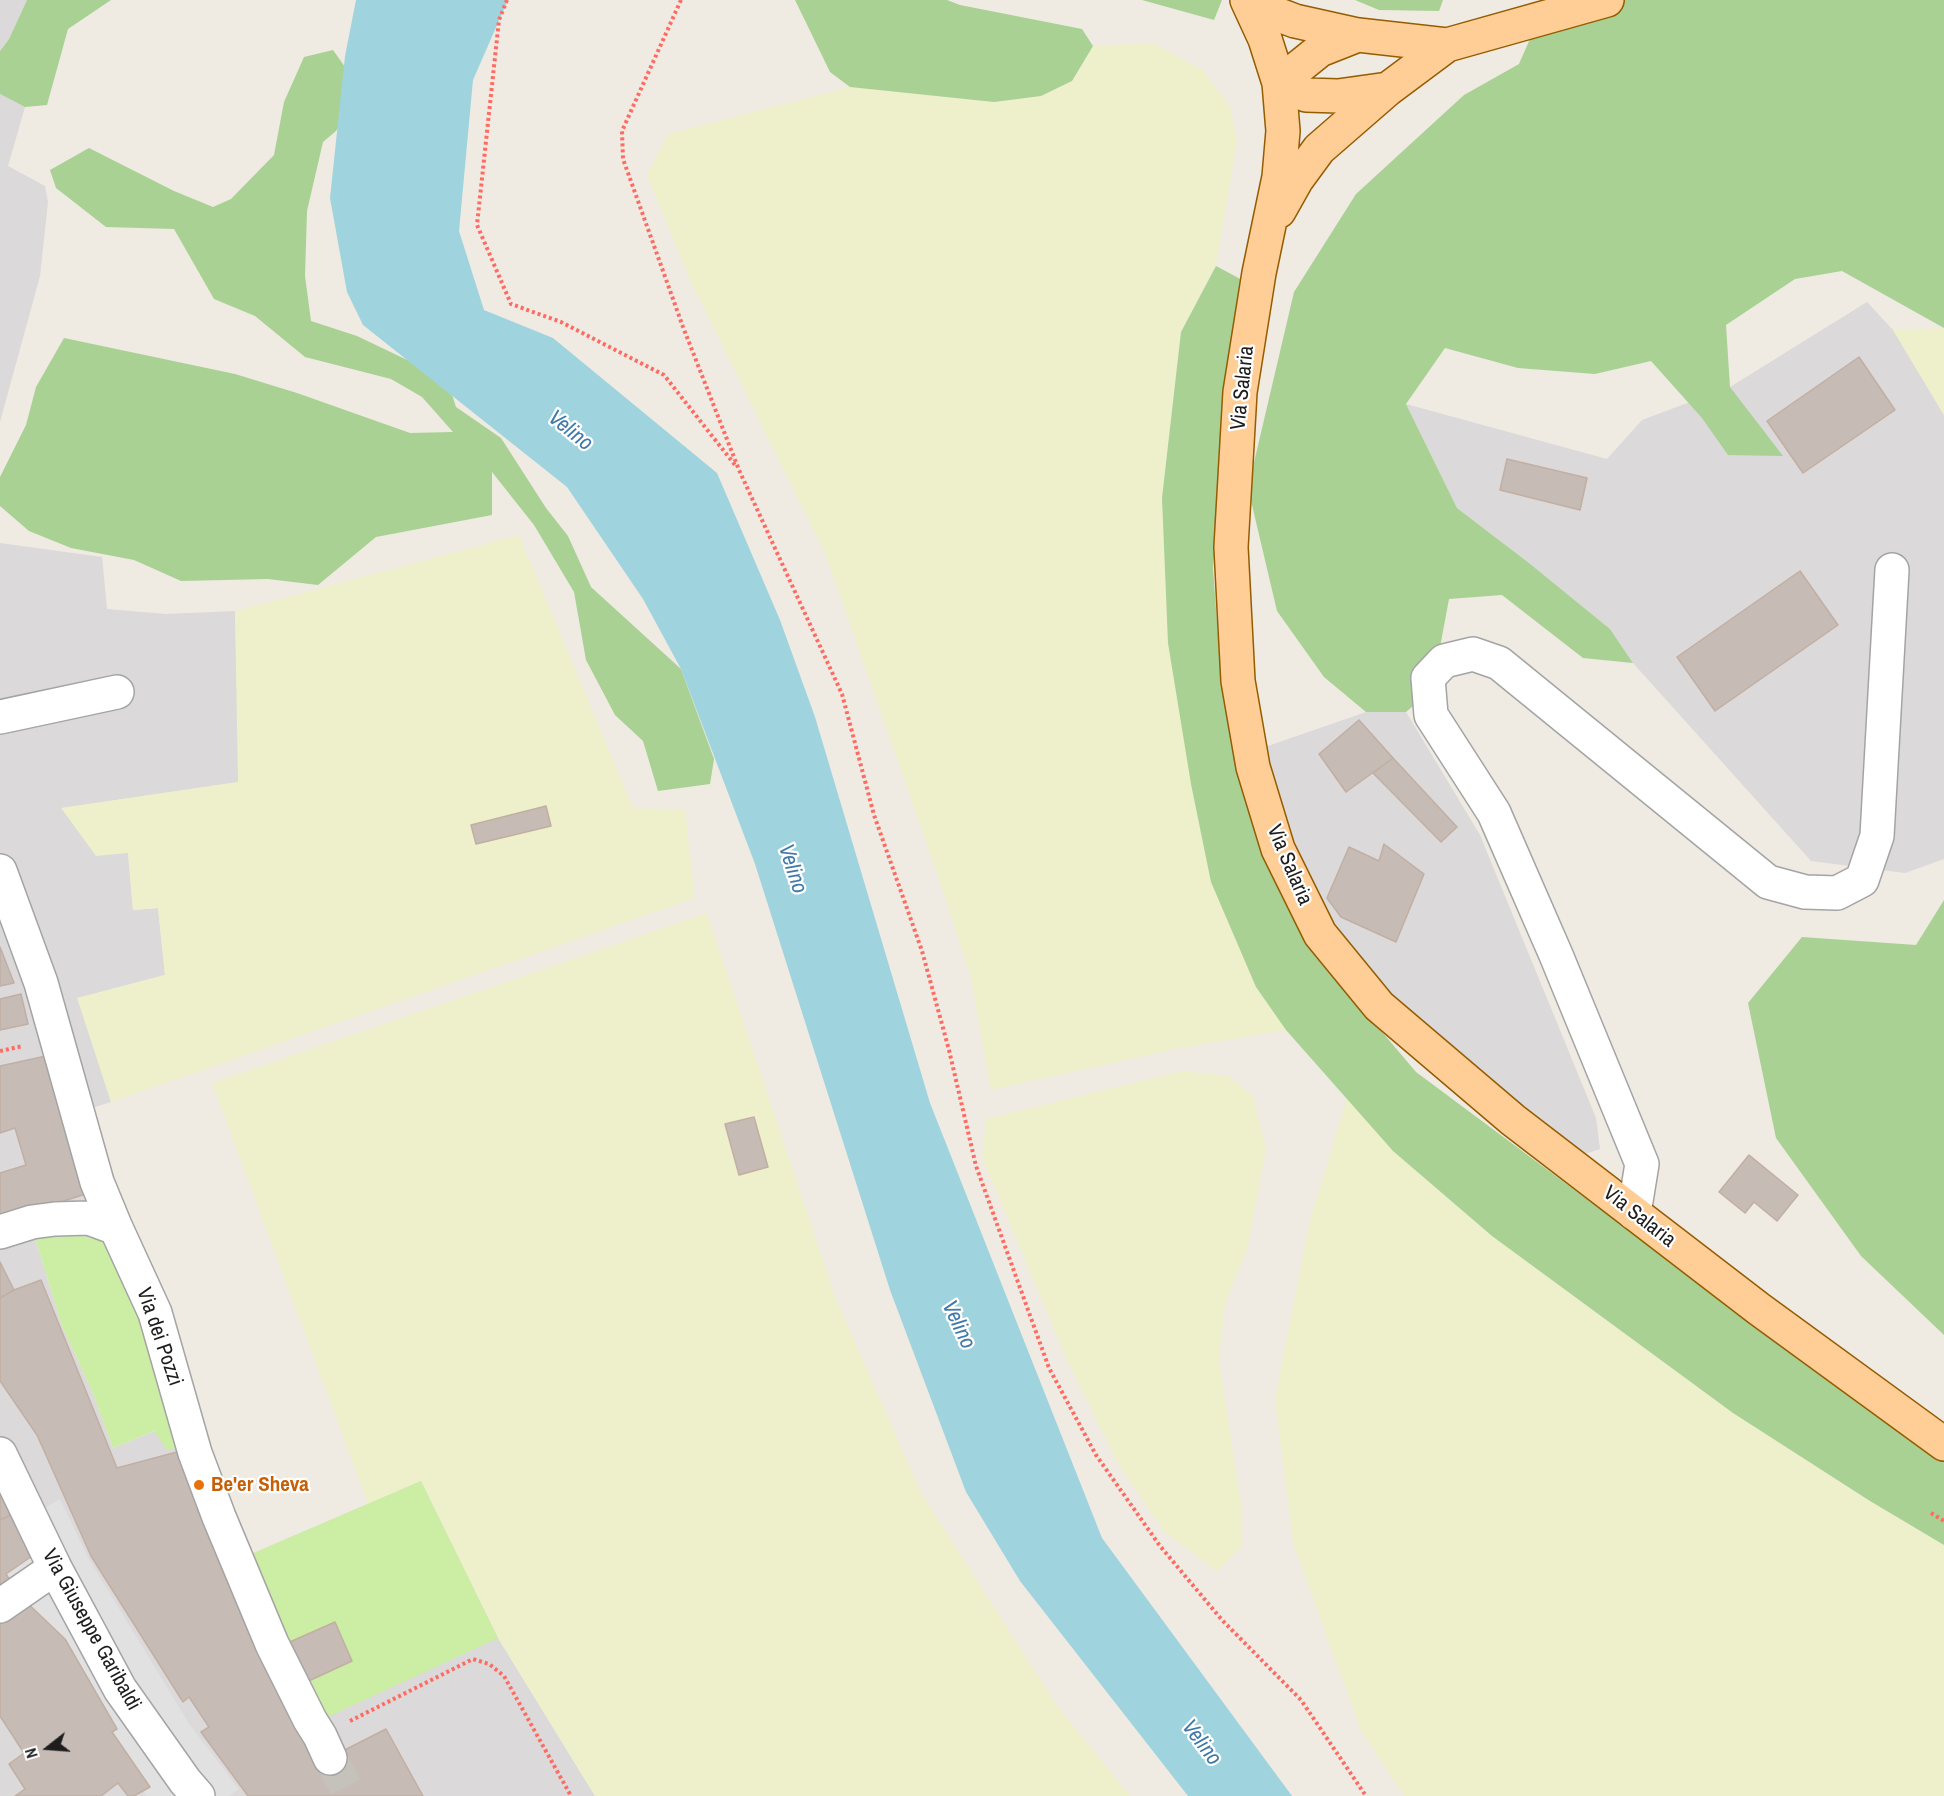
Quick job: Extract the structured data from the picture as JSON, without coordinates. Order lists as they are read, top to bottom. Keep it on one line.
{"streets":{"main road":["Via Salaria"],"street":["Via dei Pozzi","Via Giuseppe Garibaldi"]},"water":["Velino"],"places":["Be'er Sheva"],"north":"left"}
